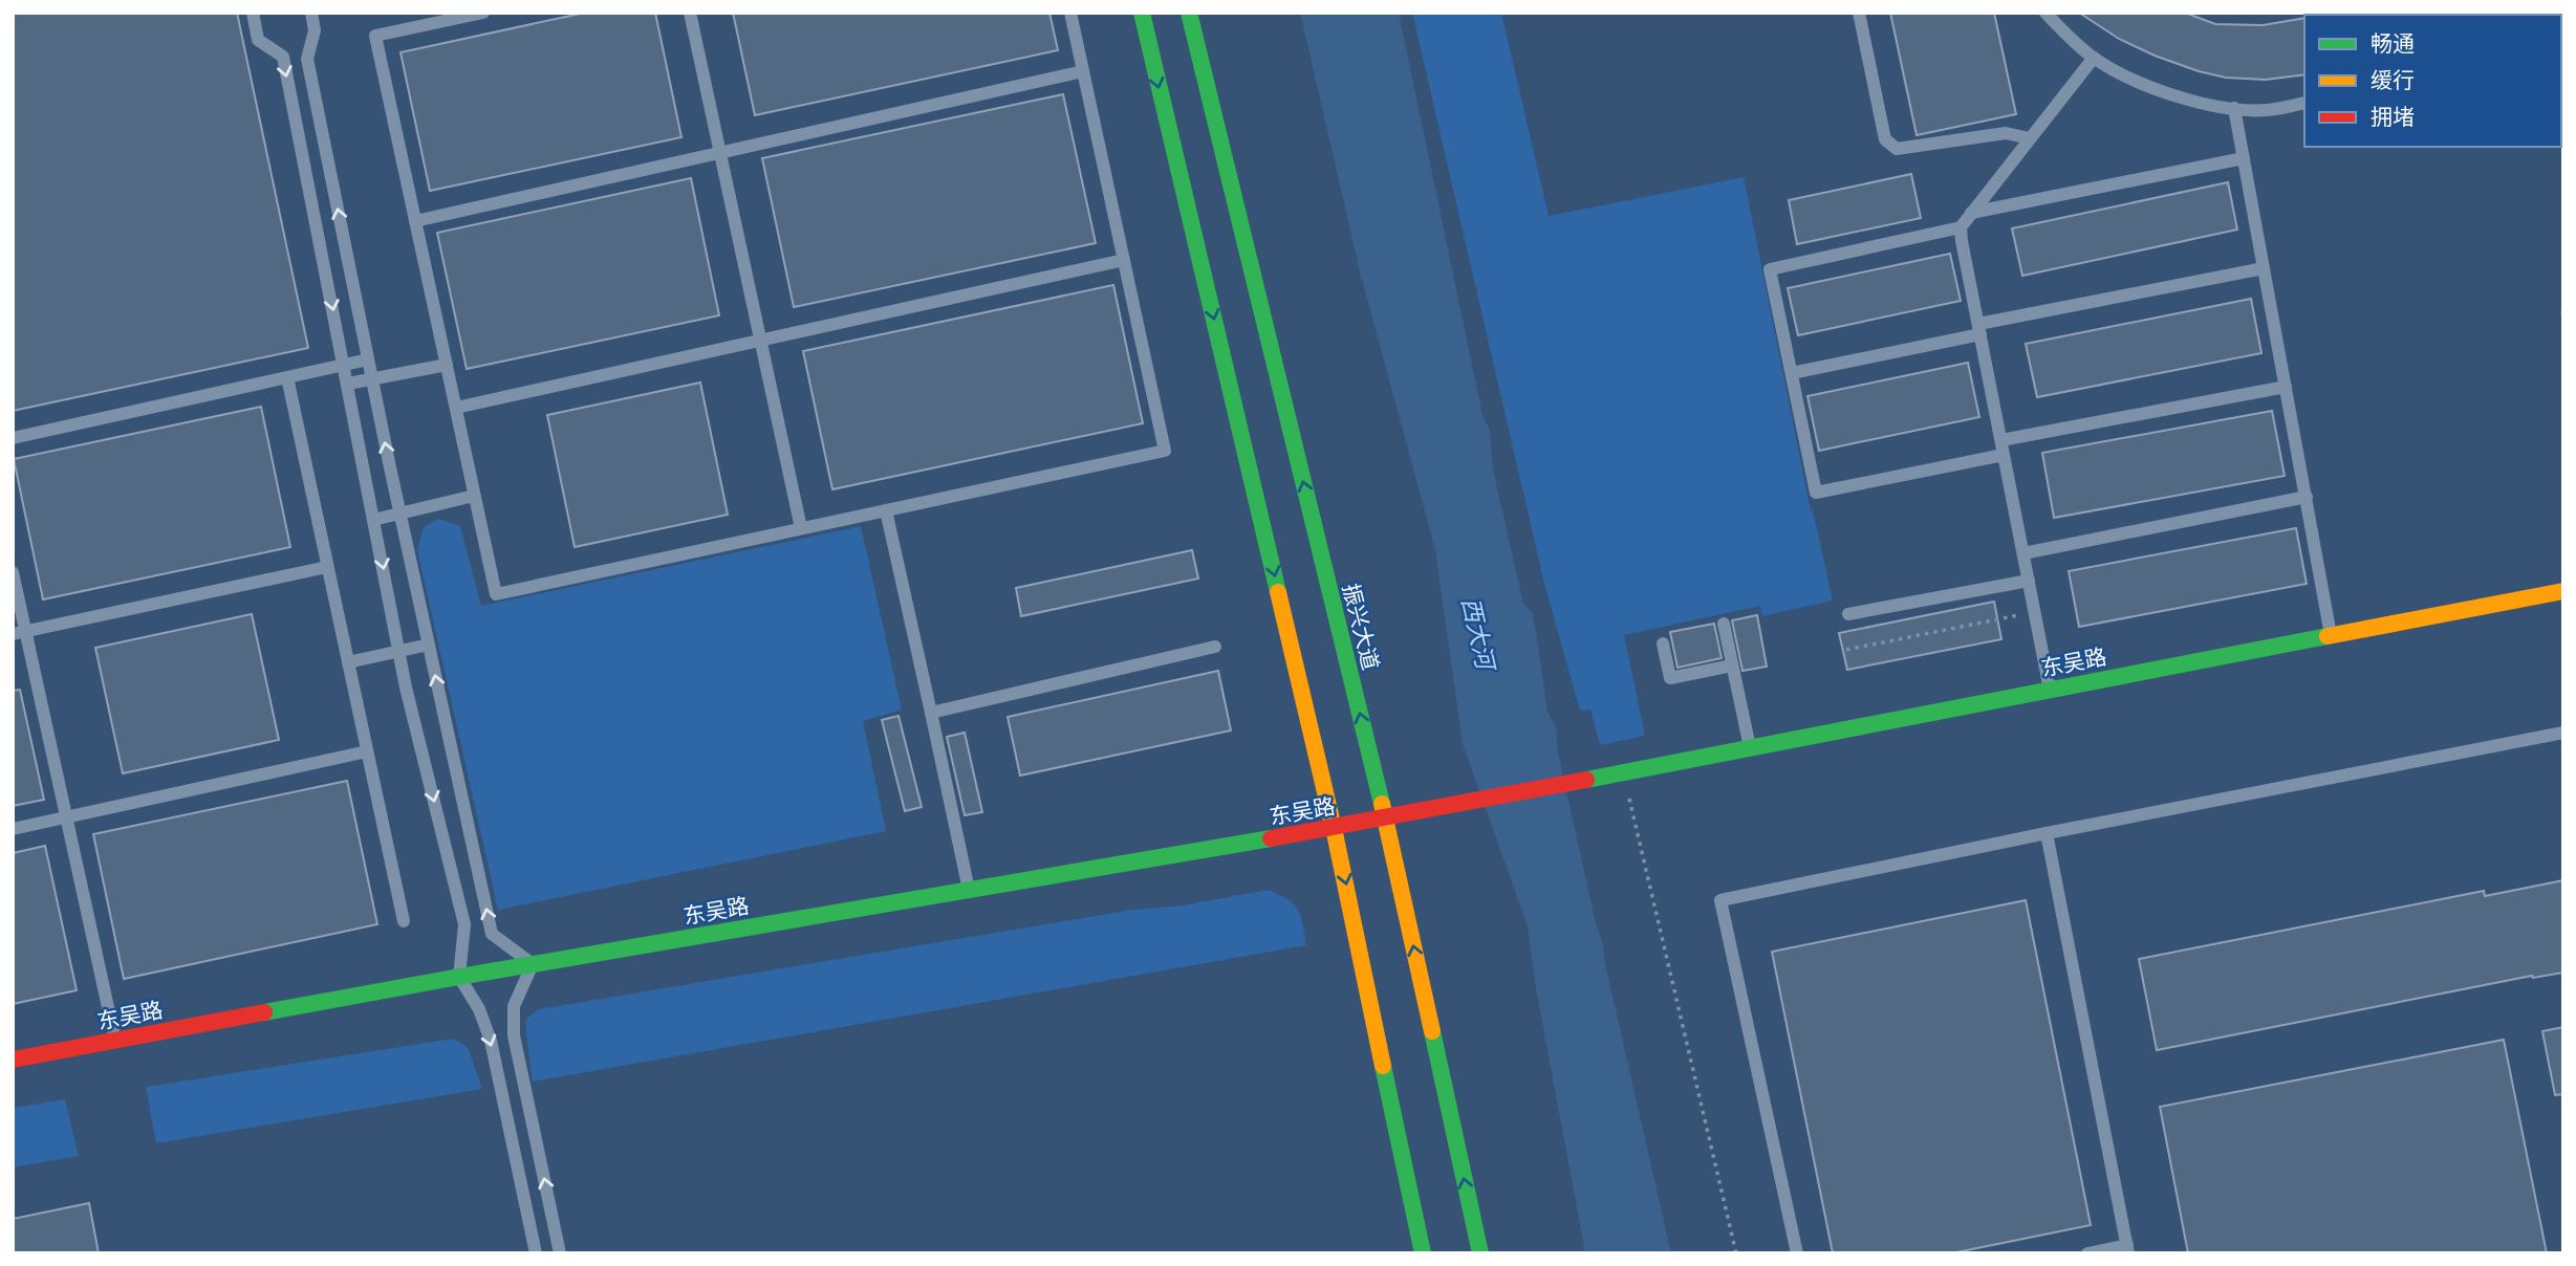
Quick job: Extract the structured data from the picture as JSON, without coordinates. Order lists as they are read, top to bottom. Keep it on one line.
{"streets":{"street":["振兴大道","东吴路"]},"crossings":[["振兴大道","东吴路"]],"water":["西大河"],"legend":["畅通","缓行","拥堵"]}
